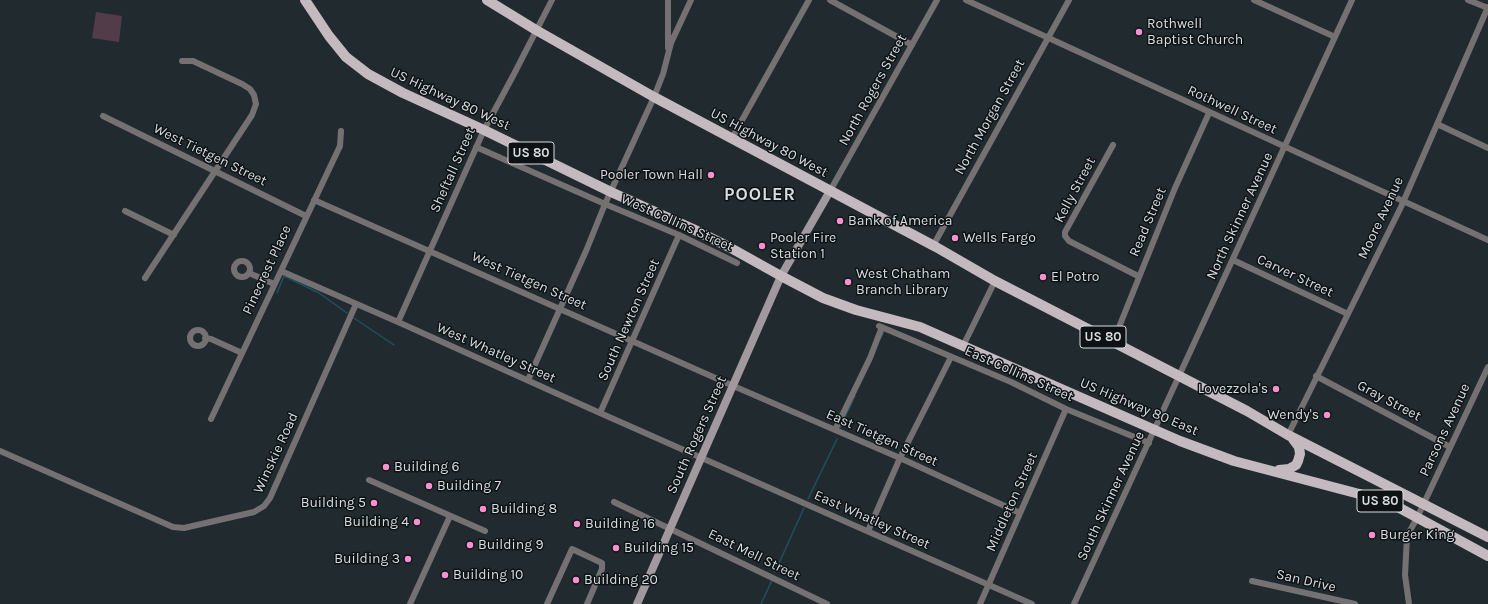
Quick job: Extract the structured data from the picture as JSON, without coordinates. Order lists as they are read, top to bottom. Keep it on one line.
{"streets":{"main road":["US Highway 80 West","US 80","US Highway 80 East"],"street":["North Rogers Street","Rothwell Street","North Morgan Street","West Tietgen Street","Sheftall Street","Kelly Street","North Skinner Avenue","Moore Avenue","Read Street","West Collins Street","Pinecrest Place","Carver Street","South Newton Street","West Whatley Street","East Collins Street","Gray Street","Parsons Avenue","South Rogers Street","East Tietgen Street","Winskie Road","South Skinner Avenue","Middleton Street","East Whatley Street","East Mell Street","San Drive"]},"crossings":[["North Rogers Street","US Highway 80 West"],["North Rogers Street","US 80"],["North Rogers Street","South Rogers Street"],["US Highway 80 West","US 80"],["US Highway 80 West","Sheftall Street"],["US Highway 80 West","US Highway 80 East"],["US Highway 80 West","South Rogers Street"],["Rothwell Street","North Morgan Street"],["Rothwell Street","North Skinner Avenue"],["Rothwell Street","Moore Avenue"],["Rothwell Street","Read Street"],["North Morgan Street","US 80"],["US 80","North Skinner Avenue"],["US 80","Moore Avenue"],["US 80","Read Street"],["US 80","Parsons Avenue"],["US 80","South Rogers Street"],["US 80","South Skinner Avenue"],["West Tietgen Street","Sheftall Street"],["West Tietgen Street","Pinecrest Place"],["West Tietgen Street","South Newton Street"],["West Tietgen Street","South Rogers Street"],["West Tietgen Street","East Tietgen Street"],["Sheftall Street","West Collins Street"],["Sheftall Street","West Whatley Street"],["Kelly Street","Read Street"],["North Skinner Avenue","Carver Street"],["North Skinner Avenue","South Skinner Avenue"],["Moore Avenue","Carver Street"],["Moore Avenue","Gray Street"],["West Collins Street","South Newton Street"],["Pinecrest Place","West Whatley Street"],["South Newton Street","West Whatley Street"],["West Whatley Street","South Rogers Street"],["West Whatley Street","Winskie Road"],["West Whatley Street","East Whatley Street"],["East Collins Street","East Tietgen Street"],["East Collins Street","South Skinner Avenue"],["East Collins Street","Middleton Street"],["Gray Street","Parsons Avenue"],["US Highway 80 East","Parsons Avenue"],["US Highway 80 East","South Rogers Street"],["US Highway 80 East","South Skinner Avenue"],["South Rogers Street","East Tietgen Street"],["South Rogers Street","East Whatley Street"],["South Rogers Street","East Mell Street"],["East Tietgen Street","Middleton Street"],["Middleton Street","East Whatley Street"]],"districts":["POOLER"],"places":["Rothwell Baptist Church","Pooler Town Hall","Bank of America","Wells Fargo","Pooler Fire Station 1","El Potro","West Chatham Branch Library","Lovezzola's","Wendy's","Building 6","Building 7","Building 5","Building 8","Building 4","Building 16","Burger King","Building 9","Building 15","Building 3","Building 10","Building 20"]}
